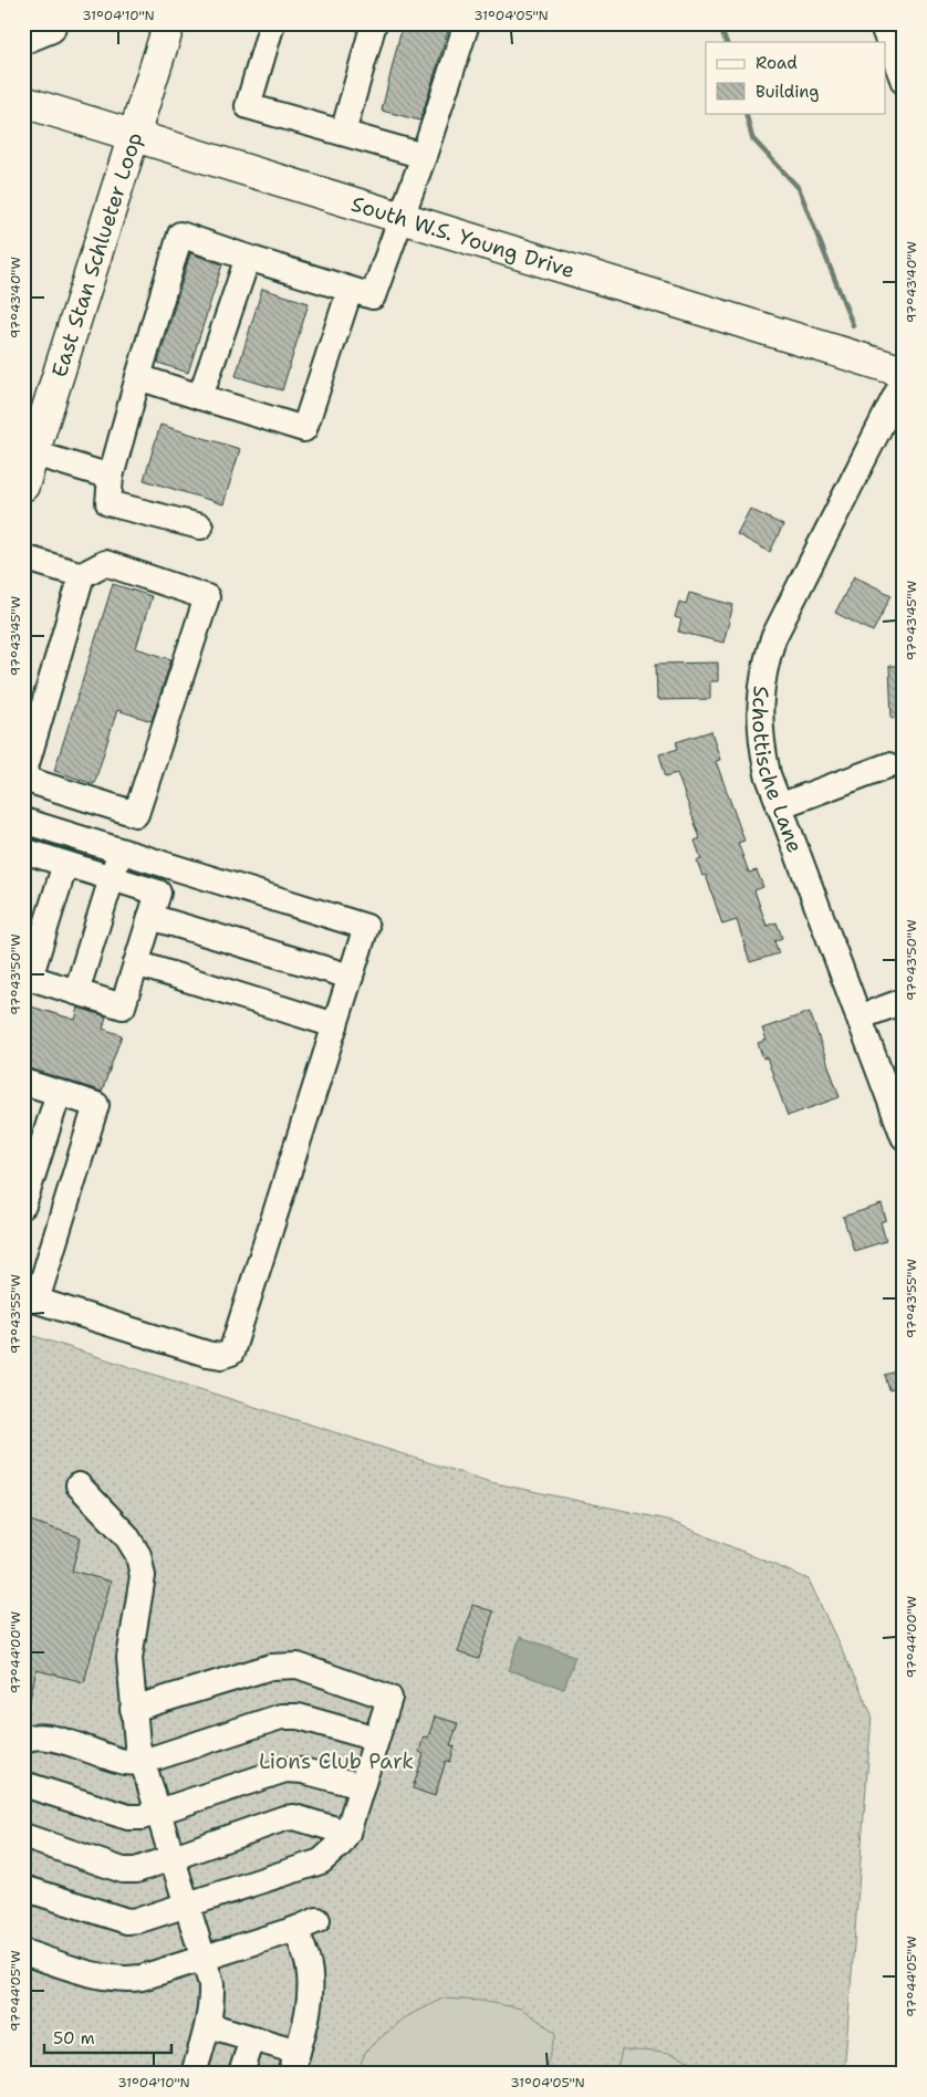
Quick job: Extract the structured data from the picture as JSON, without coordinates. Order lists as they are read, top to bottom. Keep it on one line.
{"streets":{"main road":["South W.S. Young Drive","East Stan Schlueter Loop"],"street":["Schottische Lane"]},"crossings":[["South W.S. Young Drive","East Stan Schlueter Loop"]],"parks":["Lions Club Park"],"legend":["Road","Building"],"scale_bar":"50 m","coordinates":["31°04'10\"N","31°04'05\"N","97°43'40\"W","97°43'45\"W","97°43'50\"W","97°43'55\"W","97°44'00\"W","97°44'05\"W"]}
